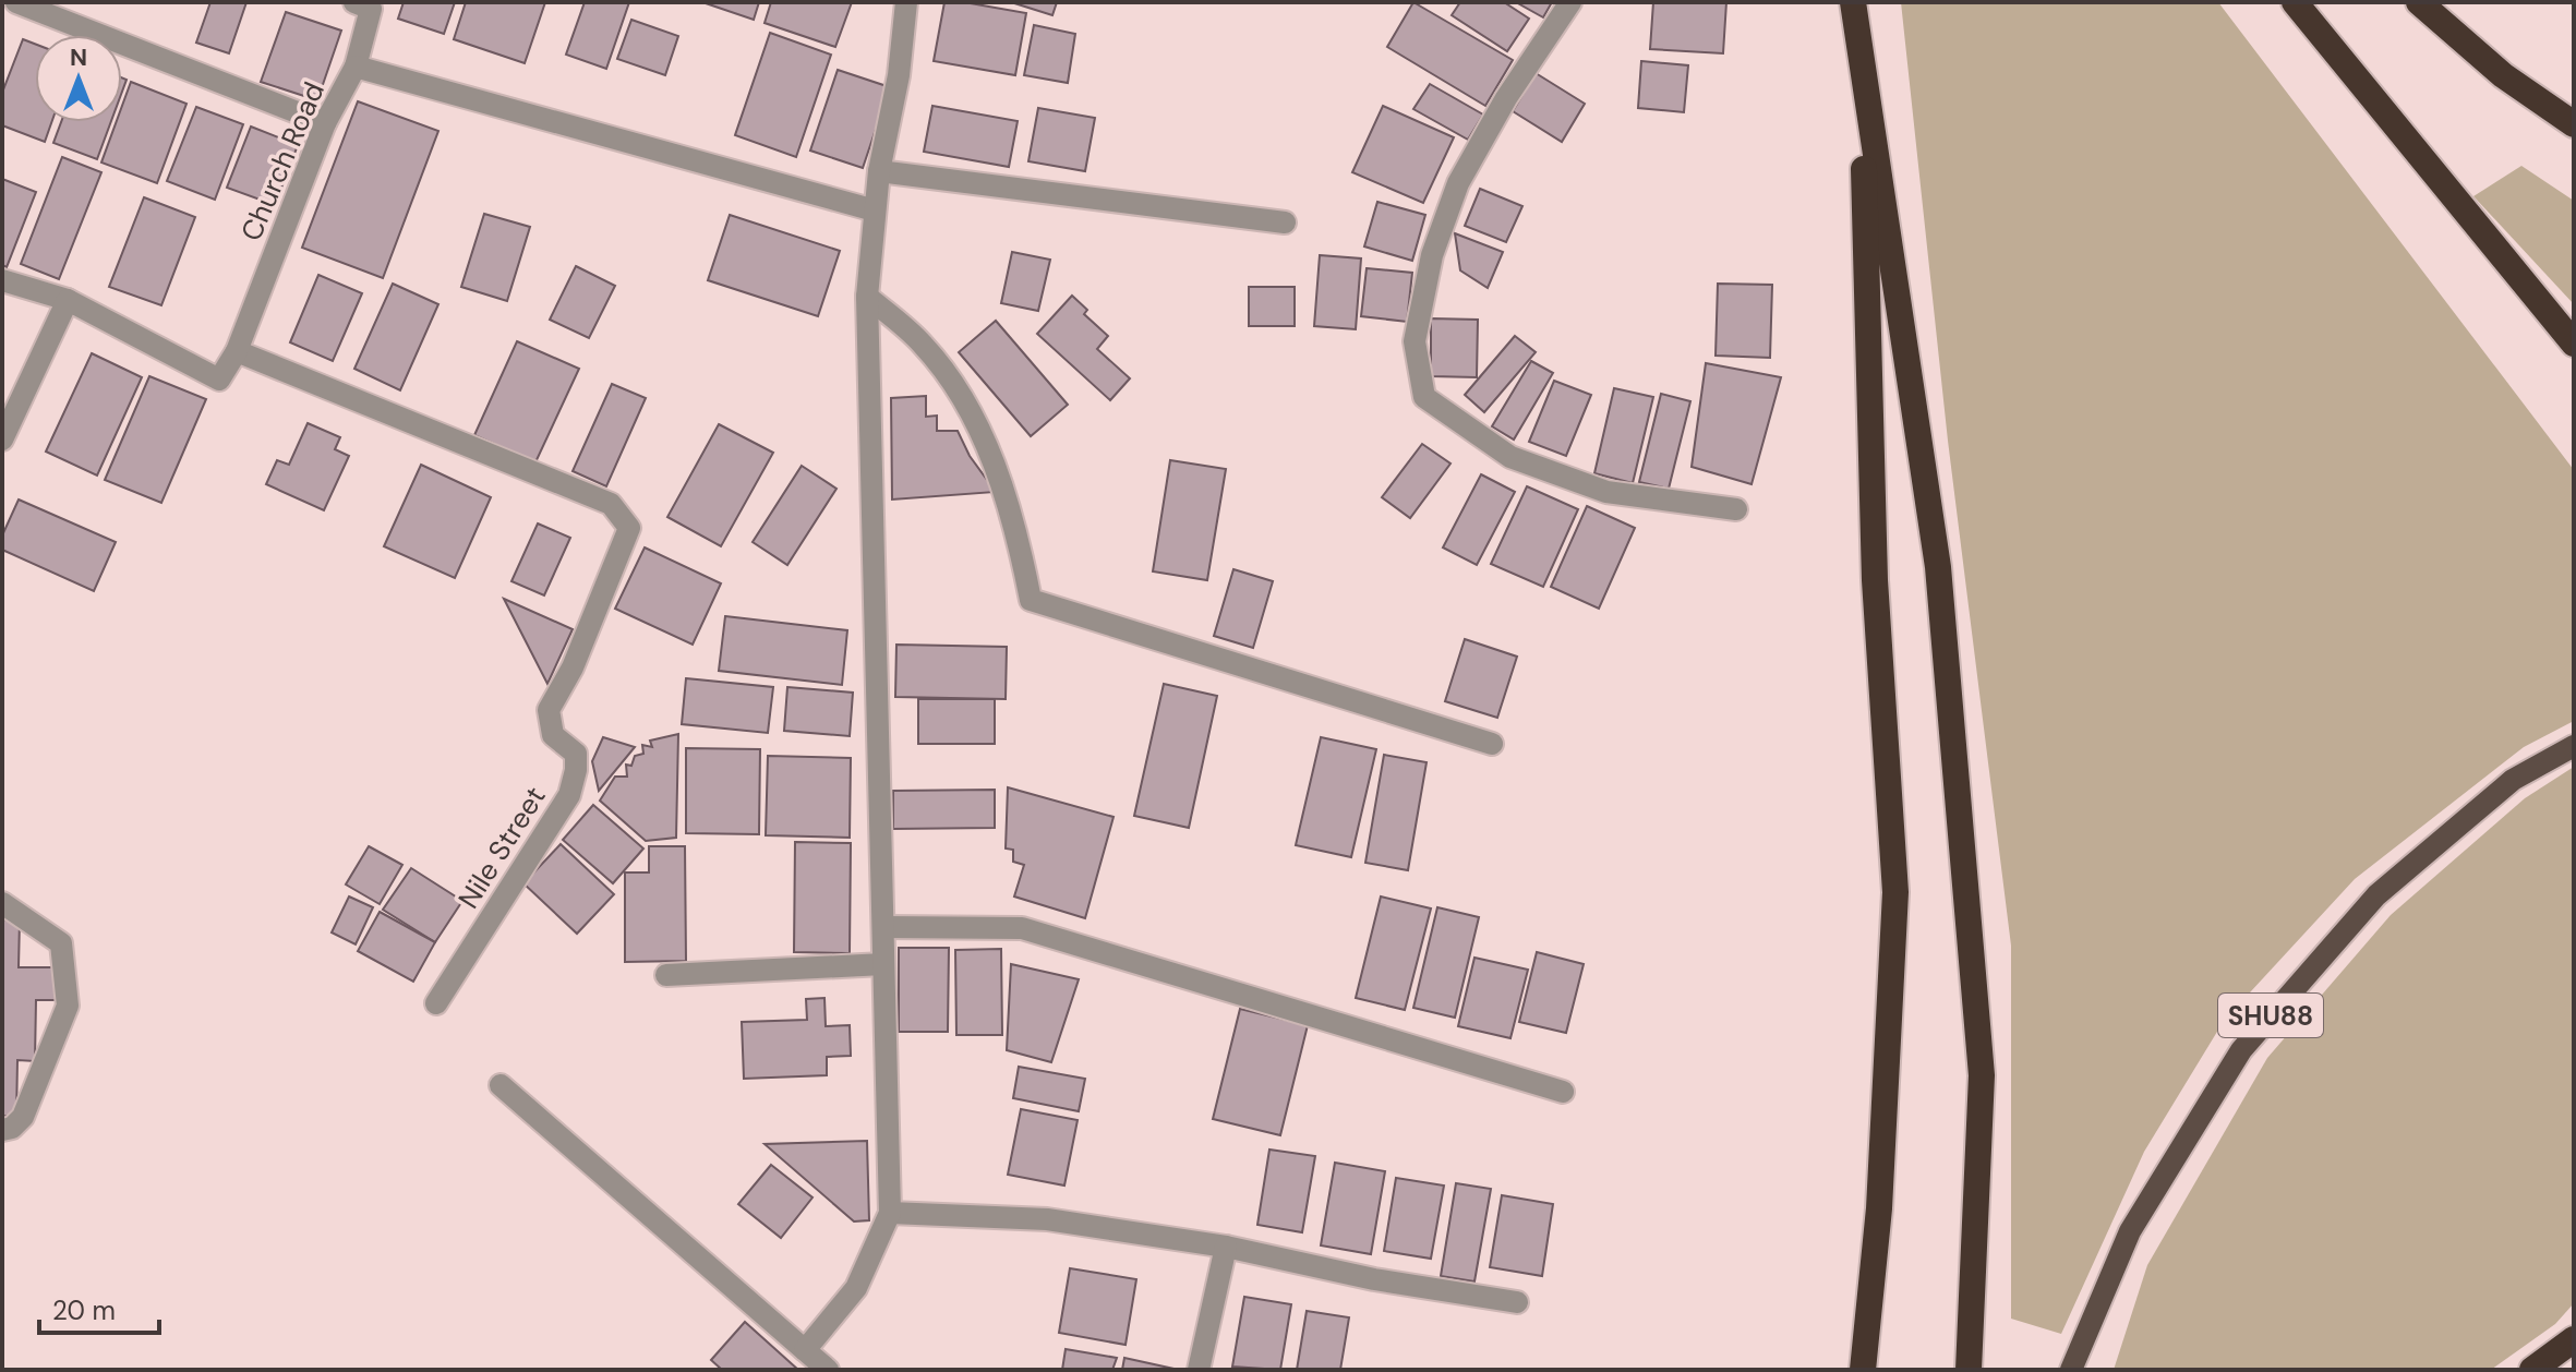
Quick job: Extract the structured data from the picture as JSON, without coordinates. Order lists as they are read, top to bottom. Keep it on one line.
{"streets":{"main road":["SHU88"],"street":["Church Road","Nile Street"]},"crossings":[["Church Road","Nile Street"]],"scale_bar":"20 m","north":"top"}
